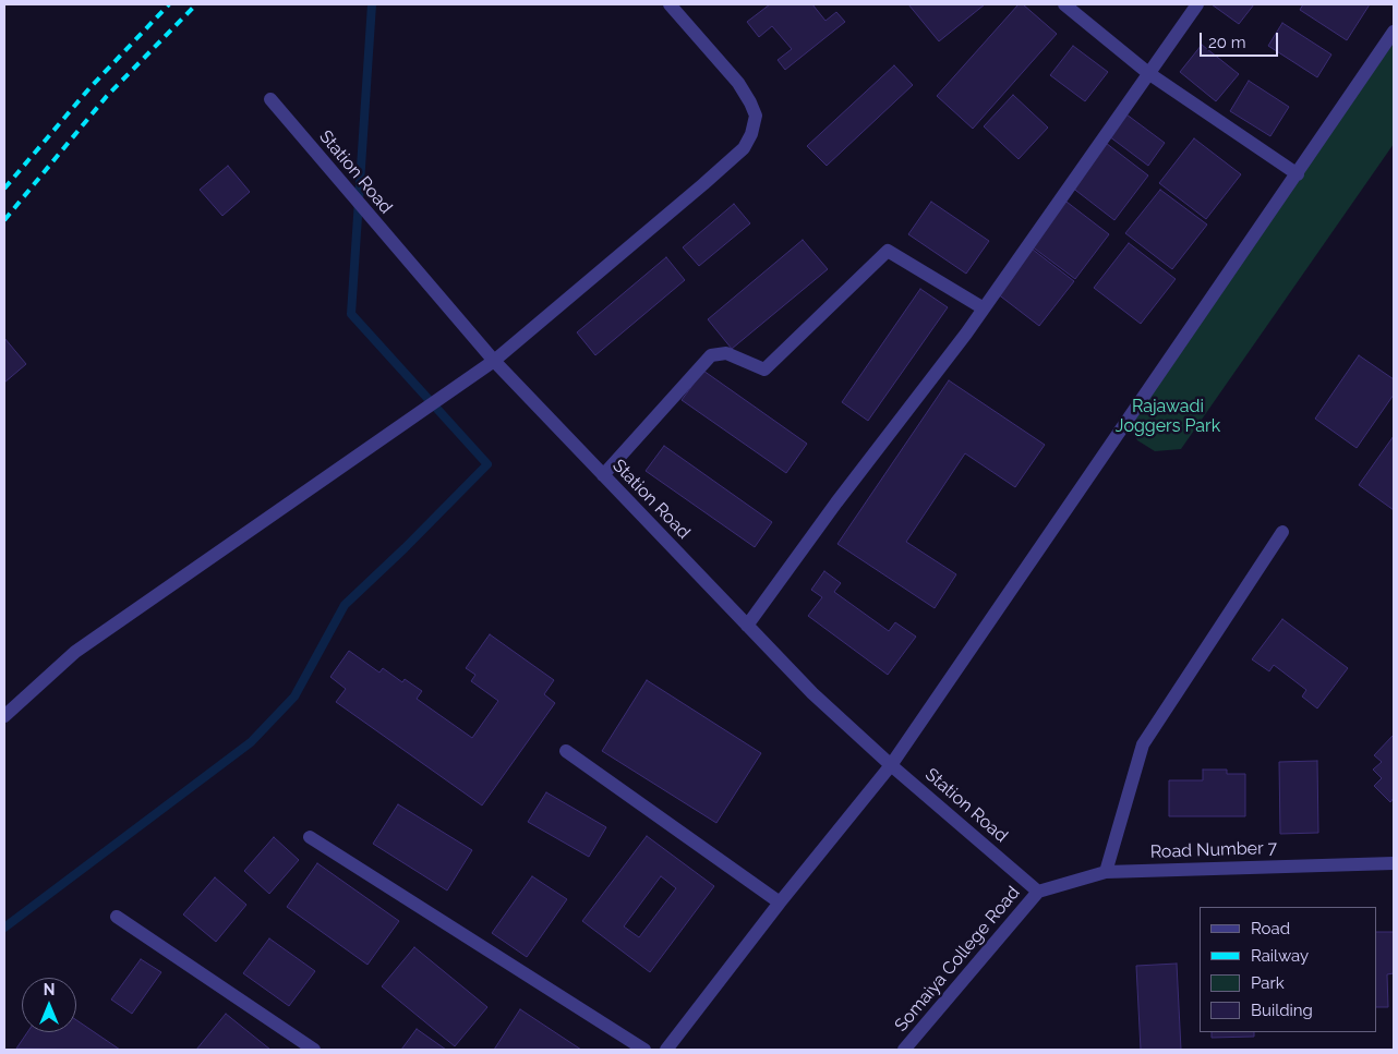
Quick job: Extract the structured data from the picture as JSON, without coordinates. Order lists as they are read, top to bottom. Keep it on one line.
{"streets":{"street":["Station Road","Road Number 7","Somaiya College Road"]},"crossings":[["Station Road","Road Number 7"],["Station Road","Somaiya College Road"],["Road Number 7","Somaiya College Road"]],"parks":["Rajawadi Joggers Park"],"legend":["Road","Railway","Park","Building"],"scale_bar":"20 m","north":"top"}
